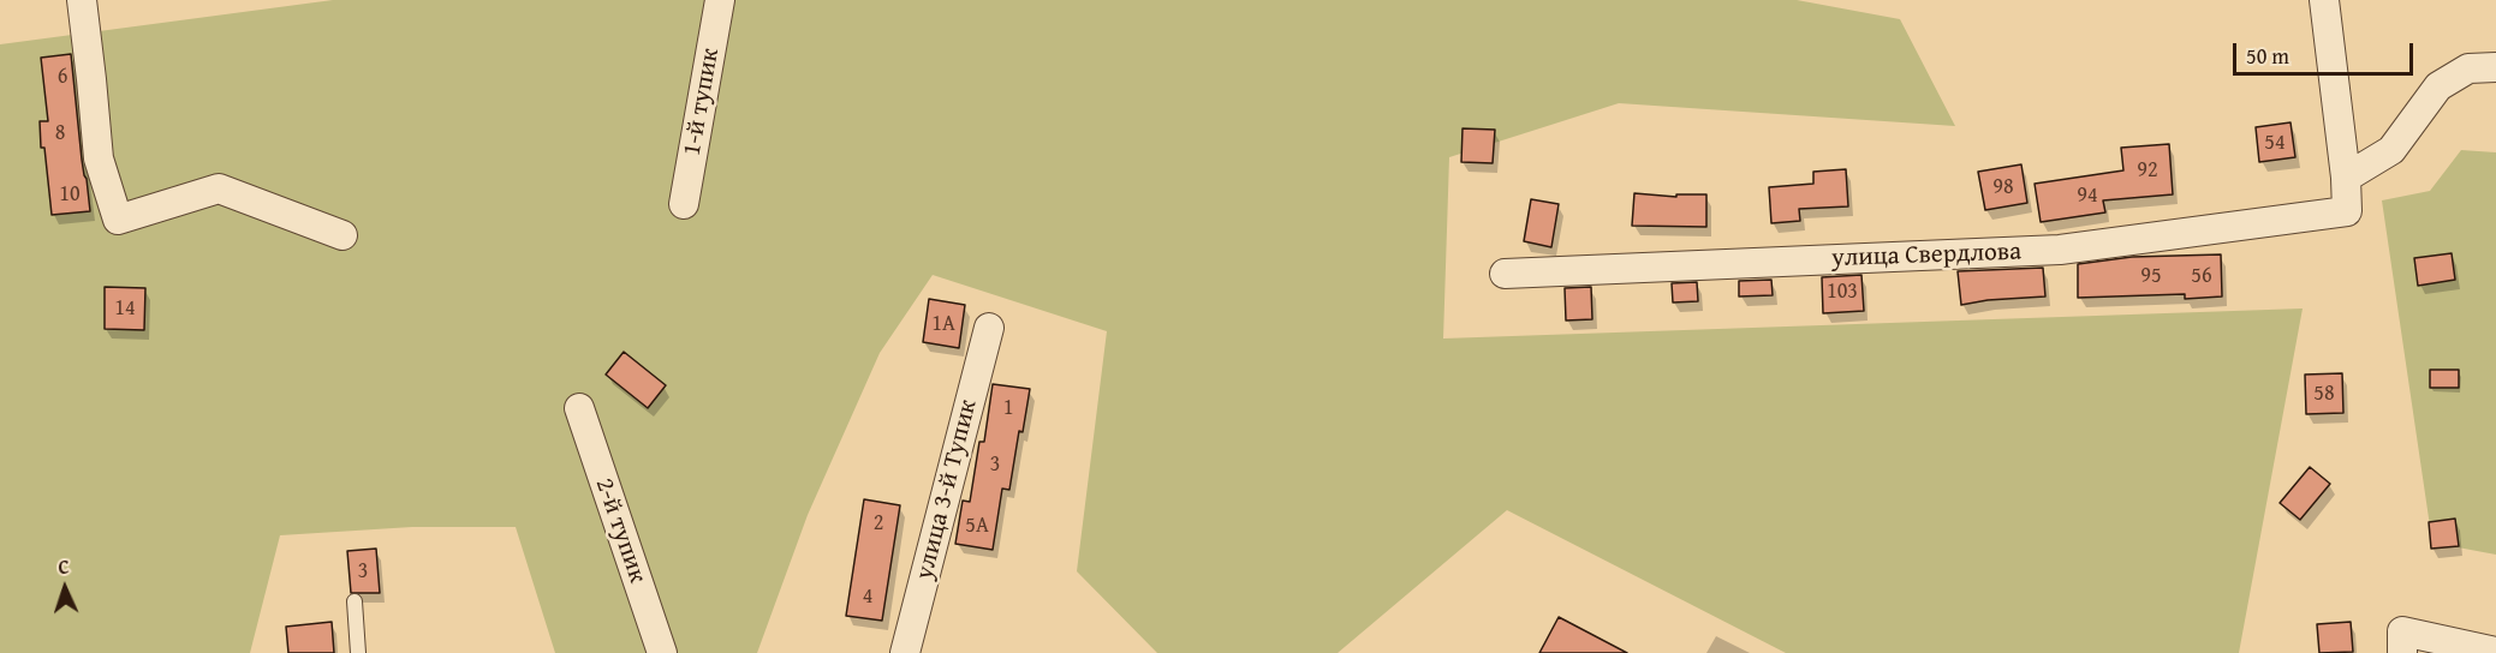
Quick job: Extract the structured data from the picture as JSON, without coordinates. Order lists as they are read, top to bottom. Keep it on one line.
{"streets":{"street":["1-й тупик","улица Свердлова","улица 3-й Тупик","2-й тупик"]},"house_numbers":["6","8","54","92","98","10","94","95","56","103","14","1А","58","1","3","2","5А","3","4"],"scale_bar":"50 m","north":"top"}
